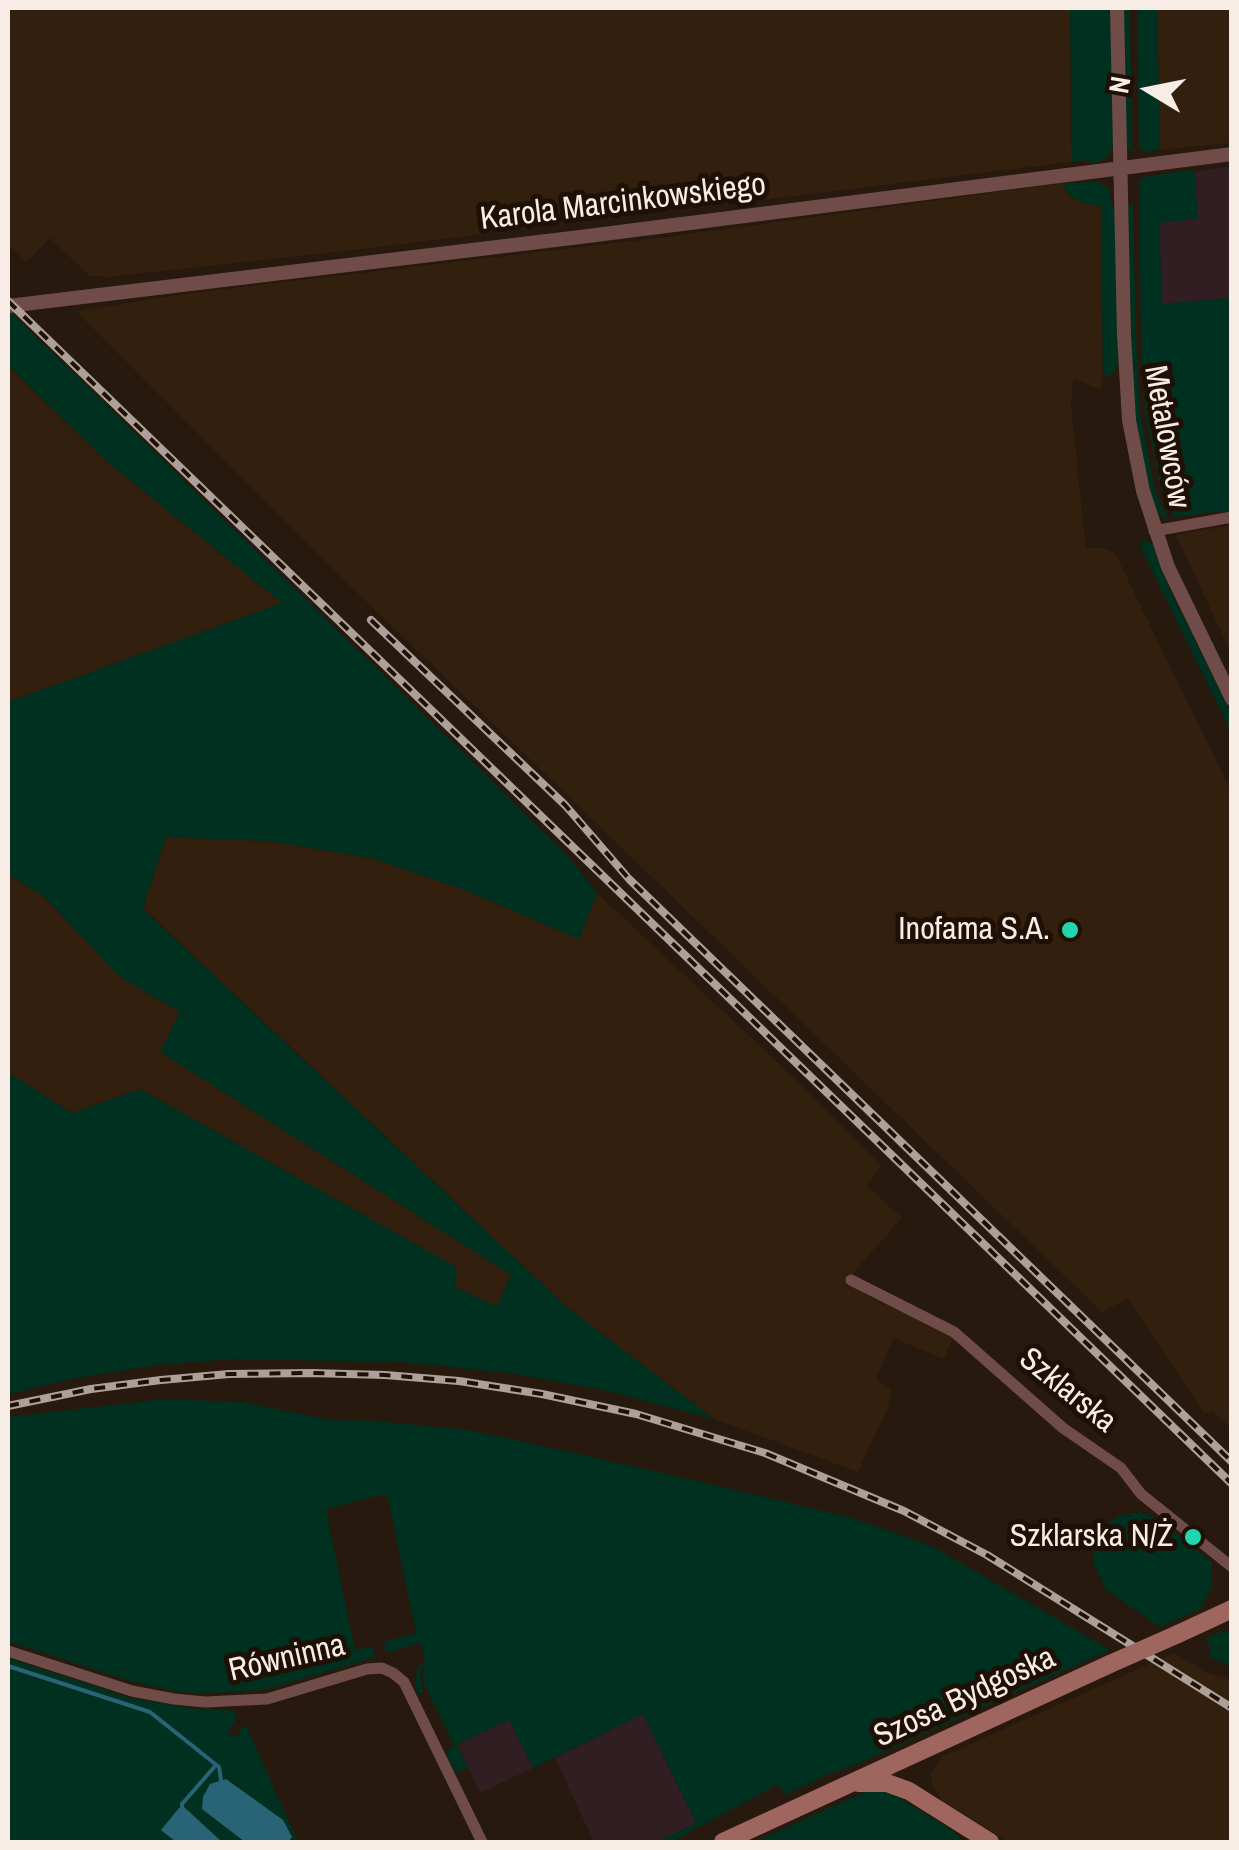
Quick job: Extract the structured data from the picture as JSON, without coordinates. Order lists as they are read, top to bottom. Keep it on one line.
{"streets":{"main road":["Szosa Bydgoska"],"street":["Karola Marcinkowskiego","Metalowców","Szklarska","Równinna"]},"crossings":[["Karola Marcinkowskiego","Metalowców"]],"places":["Inofama S.A.","Szklarska N/Ż"],"north":"left"}
